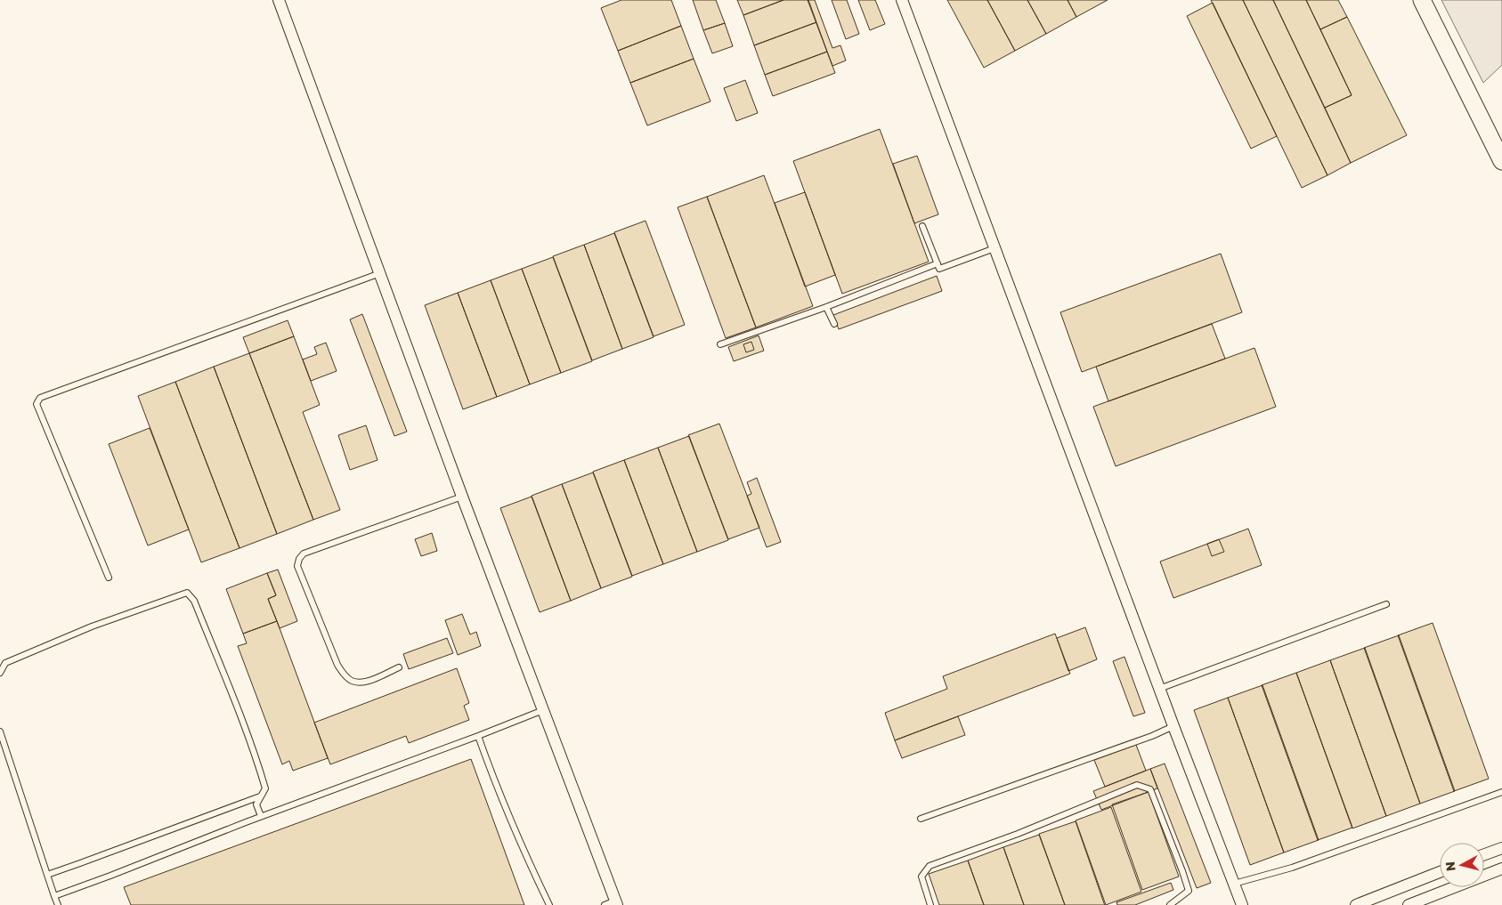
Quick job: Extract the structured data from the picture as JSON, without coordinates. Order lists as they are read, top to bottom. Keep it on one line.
{"north":"left"}
